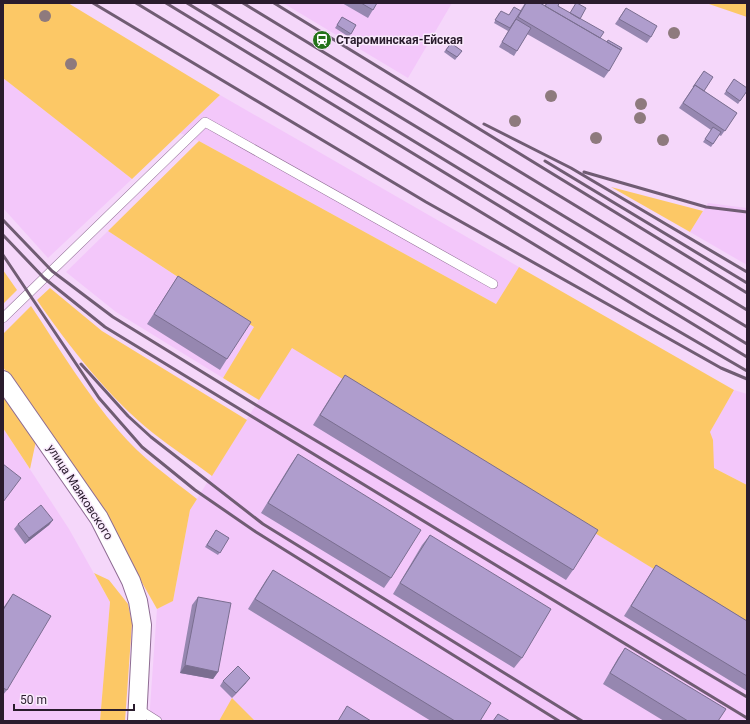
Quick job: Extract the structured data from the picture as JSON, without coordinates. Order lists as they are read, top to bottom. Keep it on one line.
{"streets":{"street":["улица Маяковского"]},"places":{"station":["Староминская-Ейская"]},"scale_bar":"50 m"}
